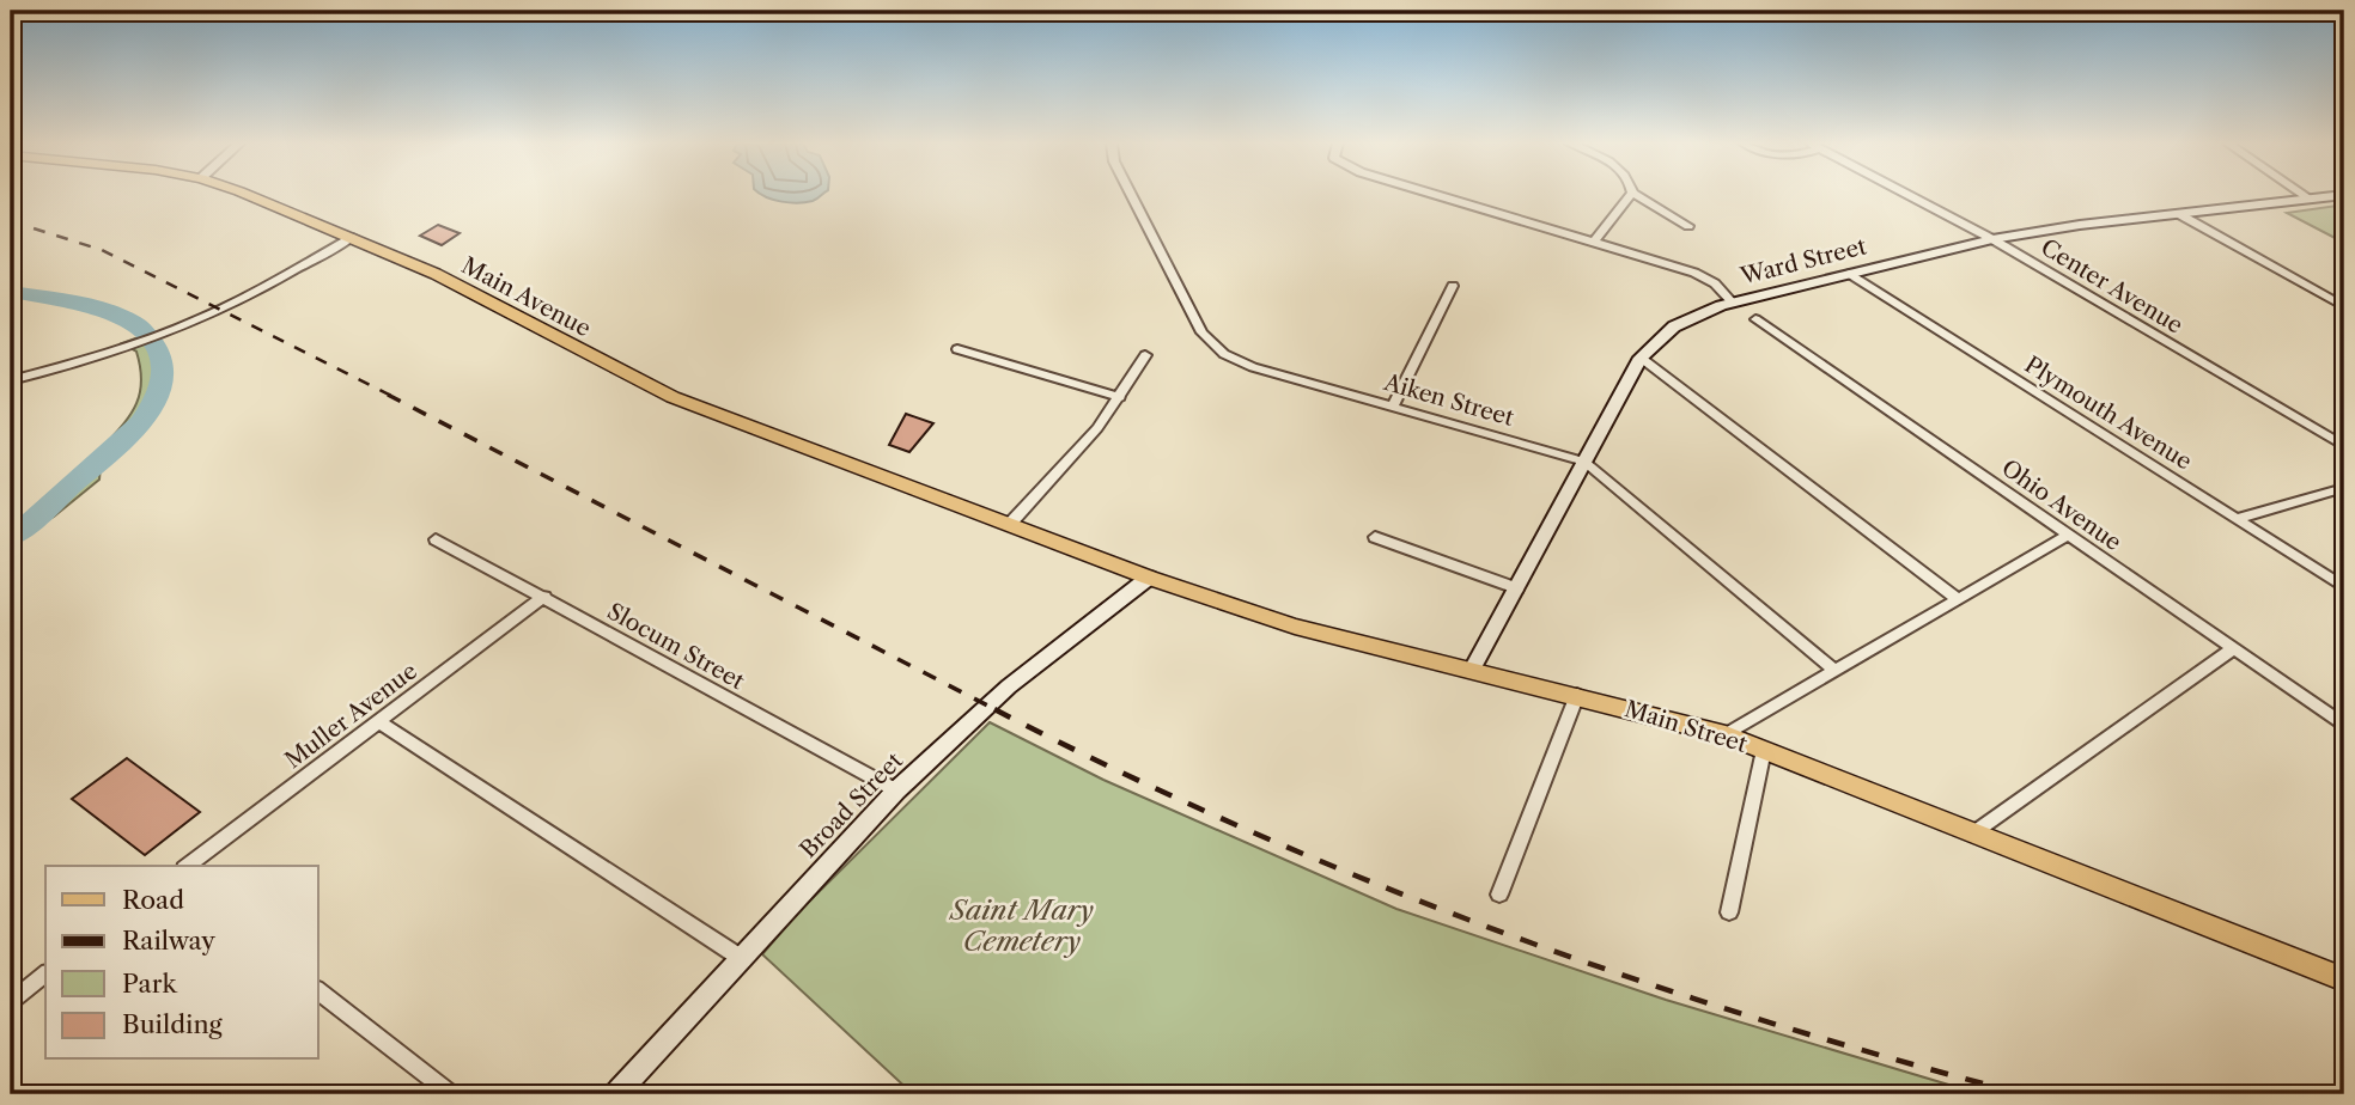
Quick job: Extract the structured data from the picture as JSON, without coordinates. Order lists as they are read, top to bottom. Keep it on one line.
{"streets":{"main road":["Ward Street","Main Avenue","Main Street","Broad Street"],"street":["Center Avenue","Aiken Street","Plymouth Avenue","Ohio Avenue","Slocum Street","Muller Avenue"]},"crossings":[["Ward Street","Center Avenue"],["Ward Street","Aiken Street"],["Ward Street","Plymouth Avenue"],["Ward Street","Main Street"],["Main Avenue","Main Street"],["Slocum Street","Muller Avenue"],["Slocum Street","Broad Street"],["Main Street","Broad Street"]],"parks":["Saint Mary Cemetery"],"legend":["Road","Railway","Park","Building"]}
